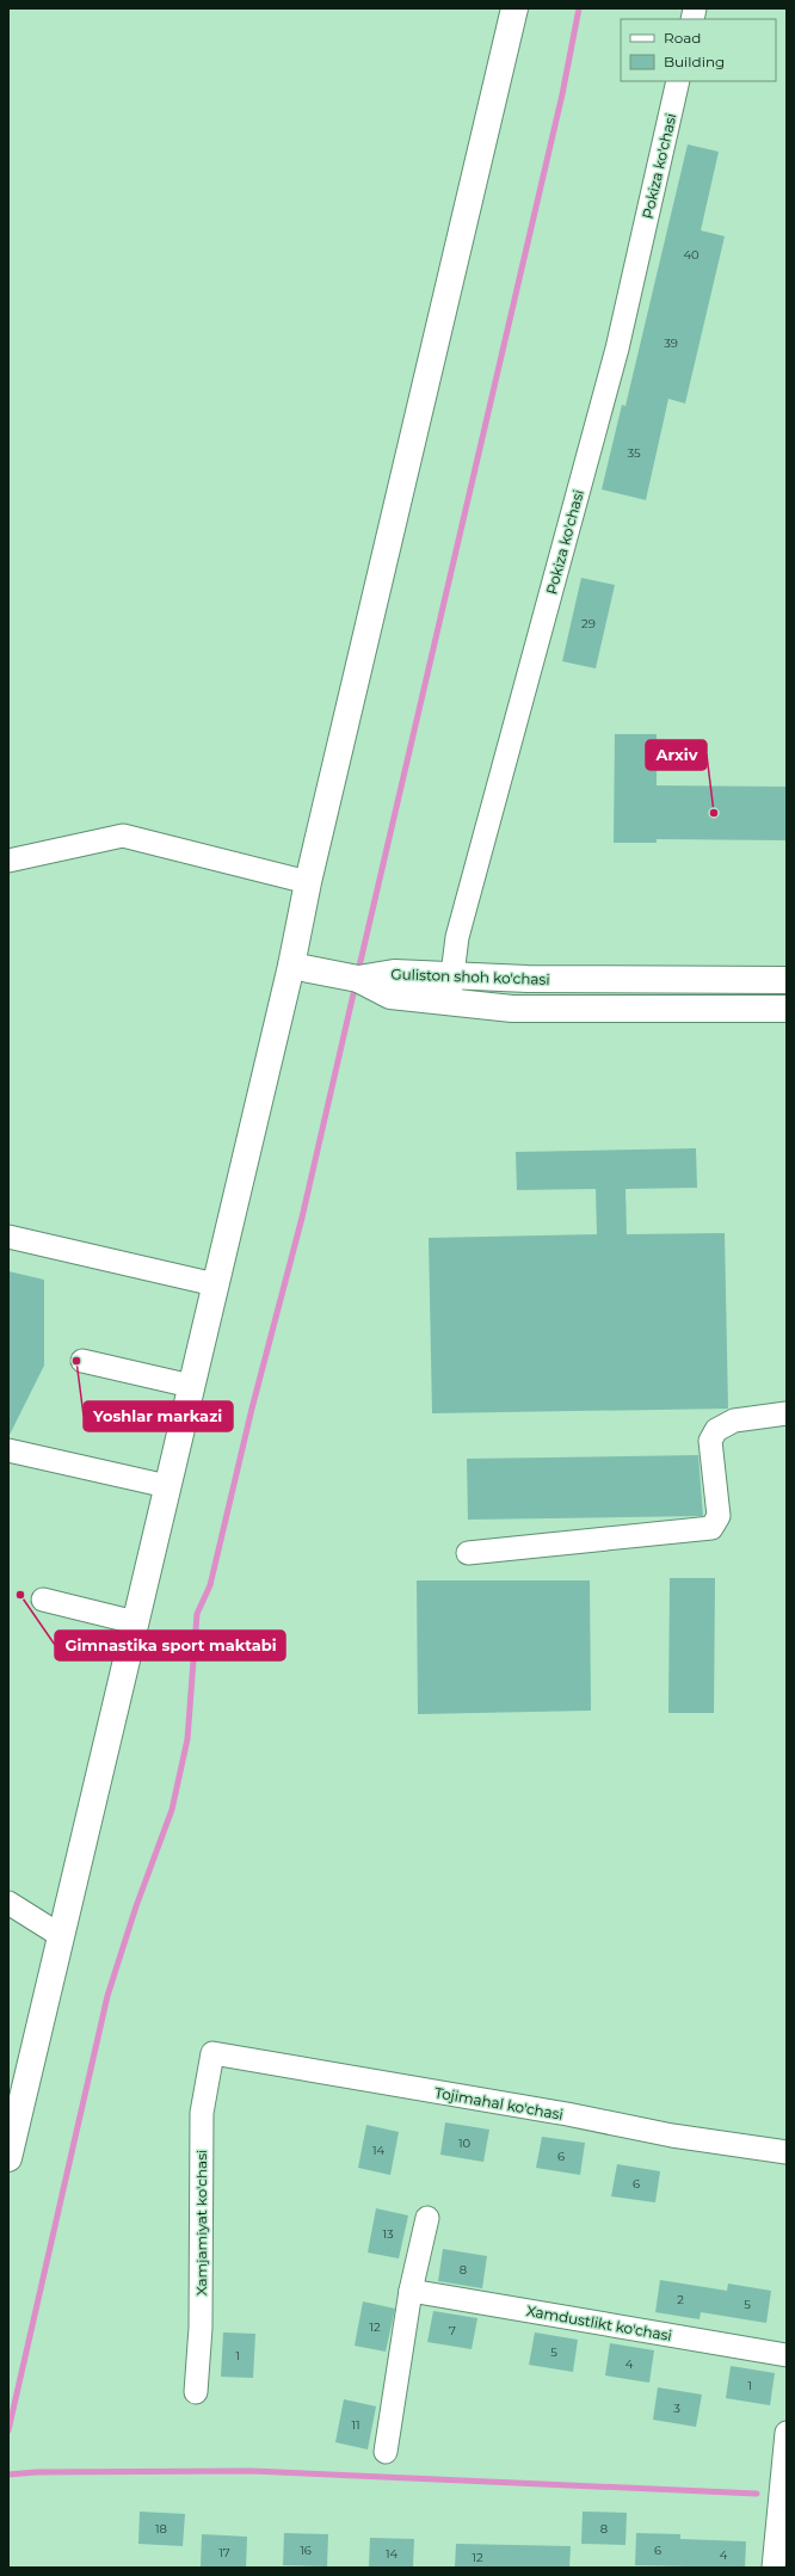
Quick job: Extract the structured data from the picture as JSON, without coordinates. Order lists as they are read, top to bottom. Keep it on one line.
{"streets":{"main road":["Guliston shoh ko'chasi"],"street":["Pokiza ko'chasi","Tojimahal ko'chasi","Xamjamiyat ko'chasi","Xamdustlikt ko'chasi"]},"crossings":[["Pokiza ko'chasi","Guliston shoh ko'chasi"],["Tojimahal ko'chasi","Xamjamiyat ko'chasi"]],"places":["Arxiv","Yoshlar markazi","Gimnastika sport maktabi"],"house_numbers":["40","39","35","29","10","14","6","6","13","8","2","5","12","7","5","1","4","1","3","11","18","8","16","6","17","14","4","12"],"legend":["Road","Building"]}
